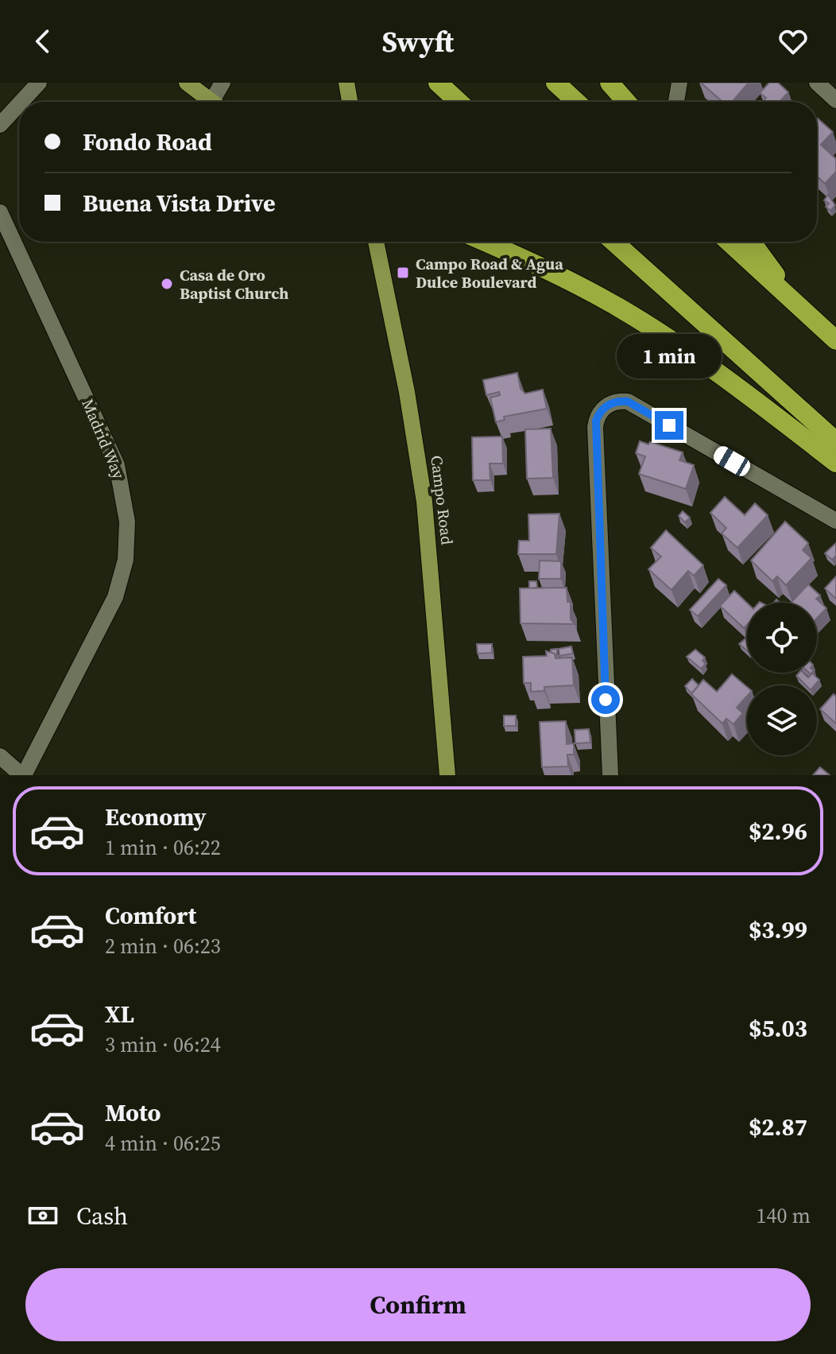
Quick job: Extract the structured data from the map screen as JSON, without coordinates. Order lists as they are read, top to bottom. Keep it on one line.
{"streets":{"main road":["Campo Road"],"street":["Madrid Way"]},"places":{"transit":["Campo Road & Agua Dulce Boulevard"],"other":["Casa de Oro Baptist Church"]},"page":{"header":"Swyft","banner":["Fondo Road","Buena Vista Drive"],"bubble":"1 min","list":[{"name":"Economy","note":"1 min · 06:22","value":"$2.96"},{"name":"Comfort","note":"2 min · 06:23","value":"$3.99"},{"name":"XL","note":"3 min · 06:24","value":"$5.03"},{"name":"Moto","note":"4 min · 06:25","value":"$2.87"}],"pay":["Cash","140 m"],"buttons":"Confirm"}}
